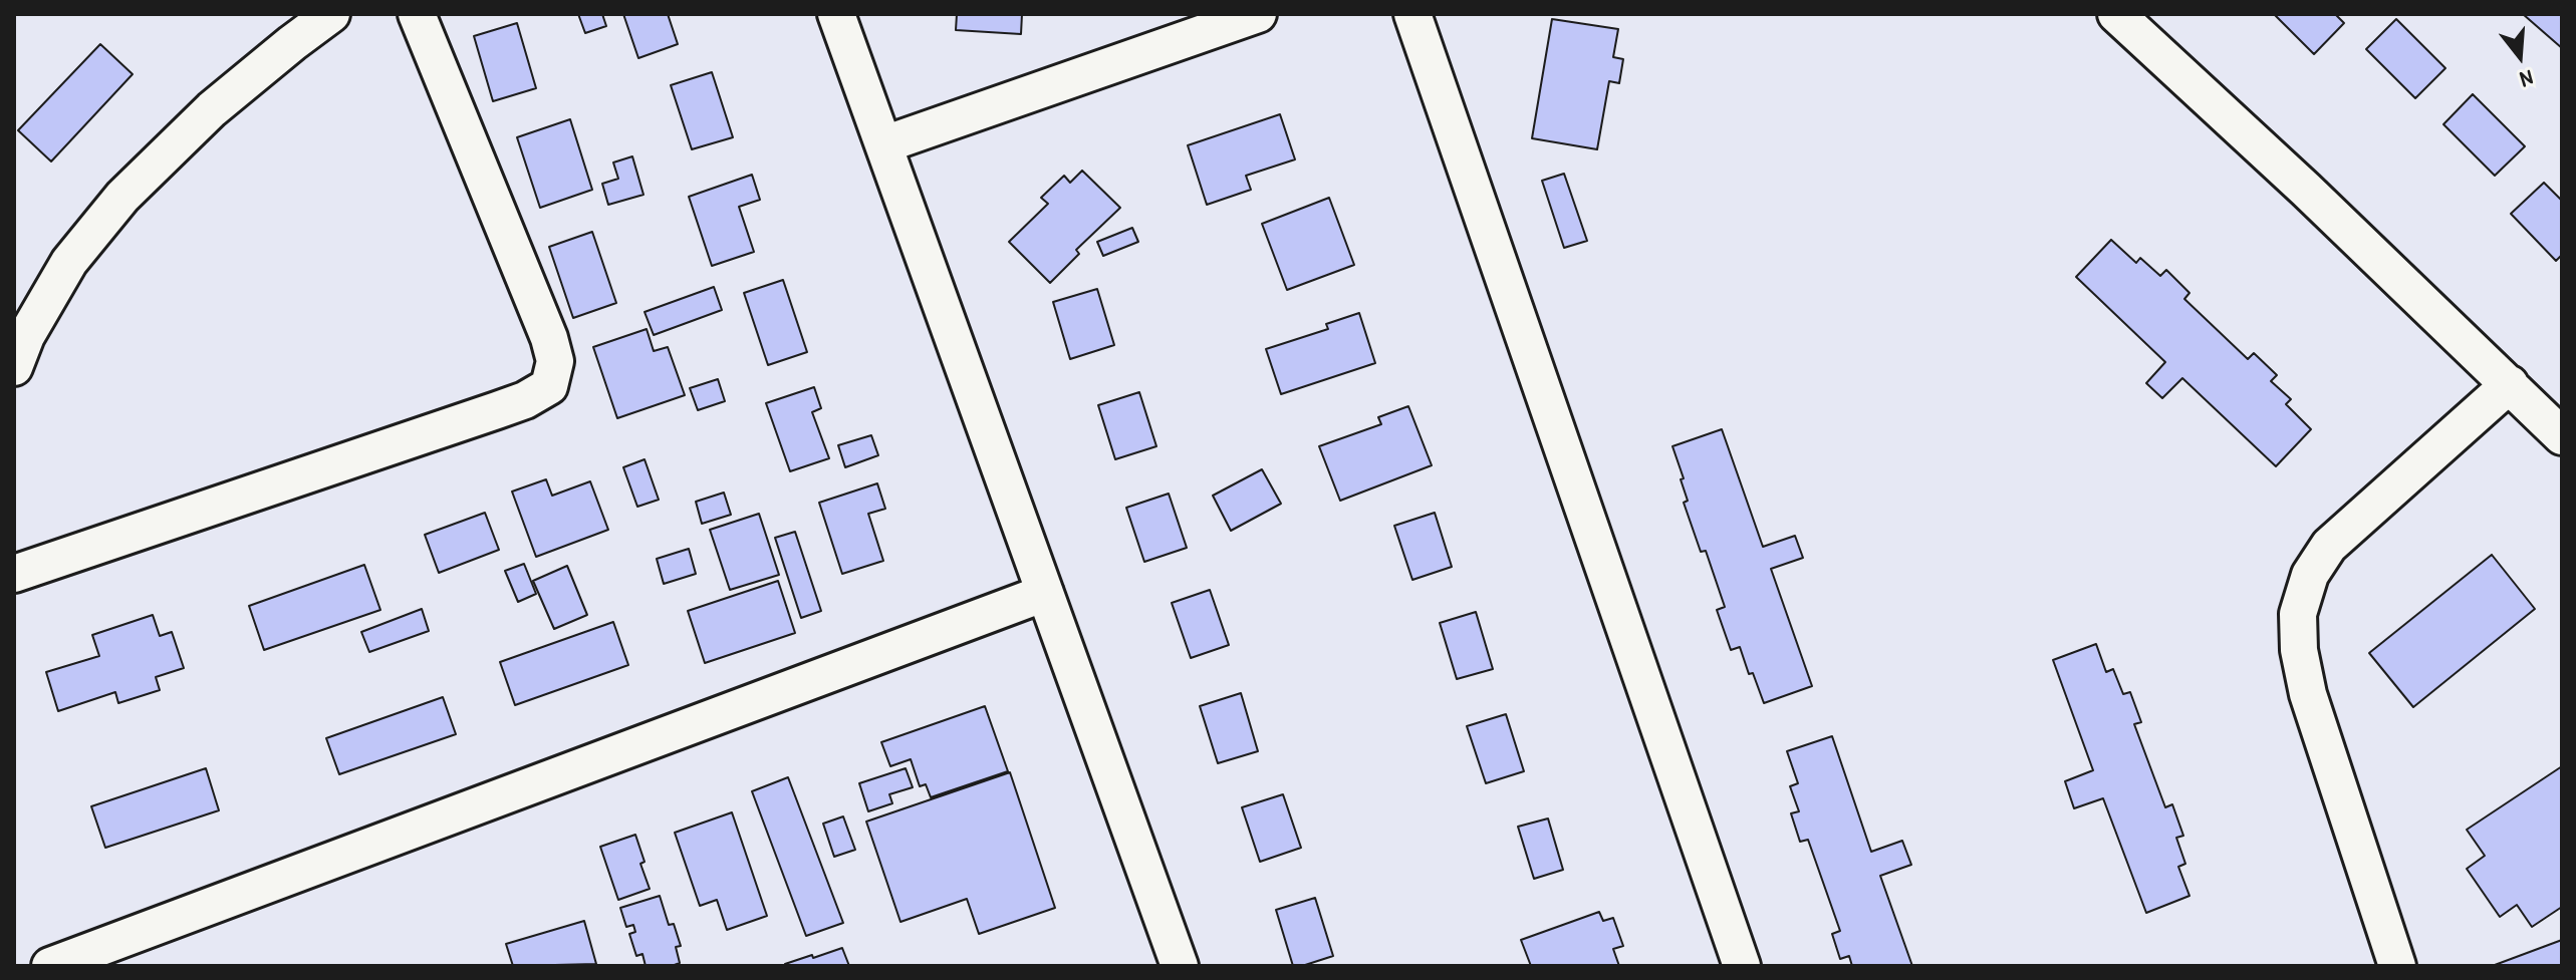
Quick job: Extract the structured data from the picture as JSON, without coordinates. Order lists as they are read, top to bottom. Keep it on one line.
{"north":"bottom"}
